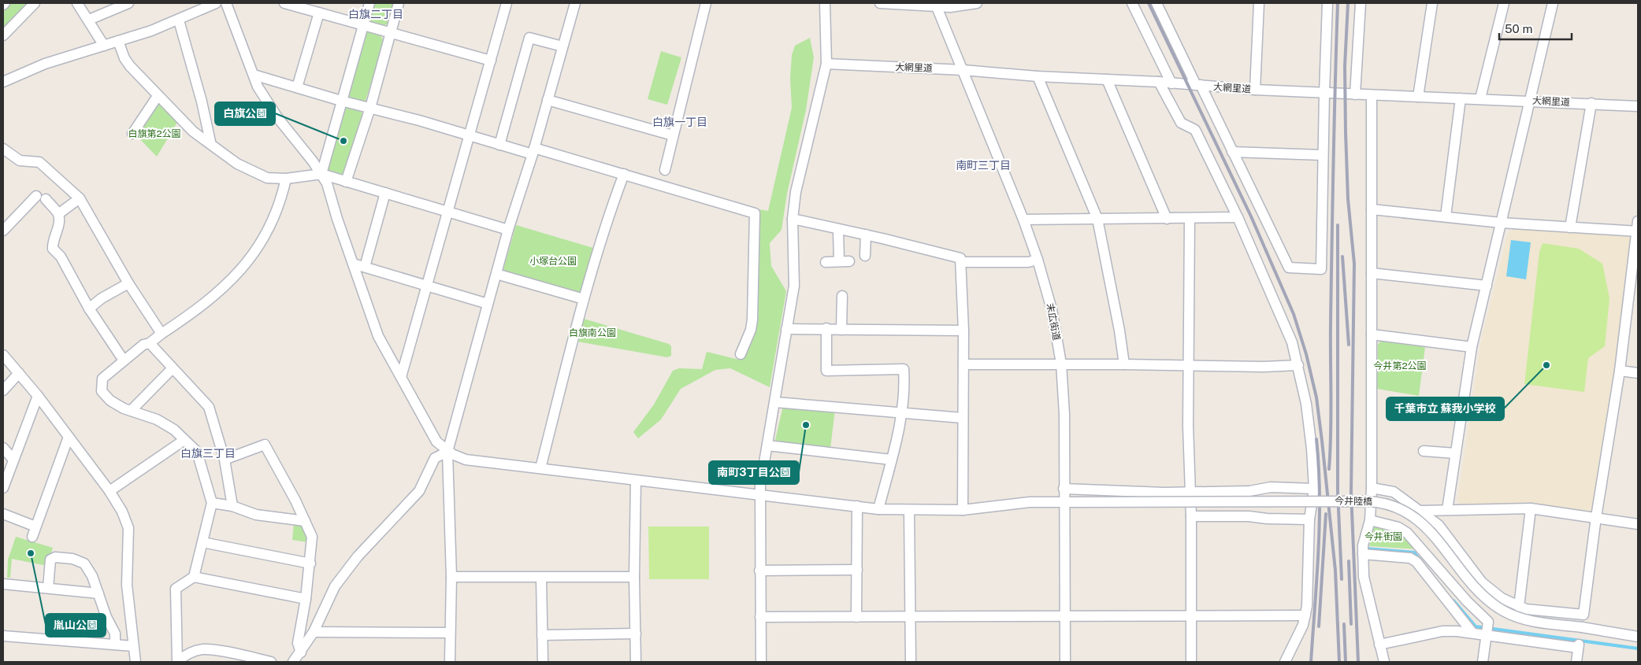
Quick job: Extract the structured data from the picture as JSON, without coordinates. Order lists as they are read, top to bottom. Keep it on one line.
{"streets":{"street":["大網里道","末広街道","今井陸橋"]},"crossings":[["大網里道","末広街道"],["末広街道","今井陸橋"]],"districts":["白旗二丁目","白旗一丁目","南町三丁目","白旗三丁目"],"parks":["白旗第2公園","小塚台公園","白旗南公園","今井第2公園","今井街園"],"places":["白旗公園","千葉市立 蘇我小学校","南町3丁目公園","胤山公園"],"scale_bar":"50 m"}
